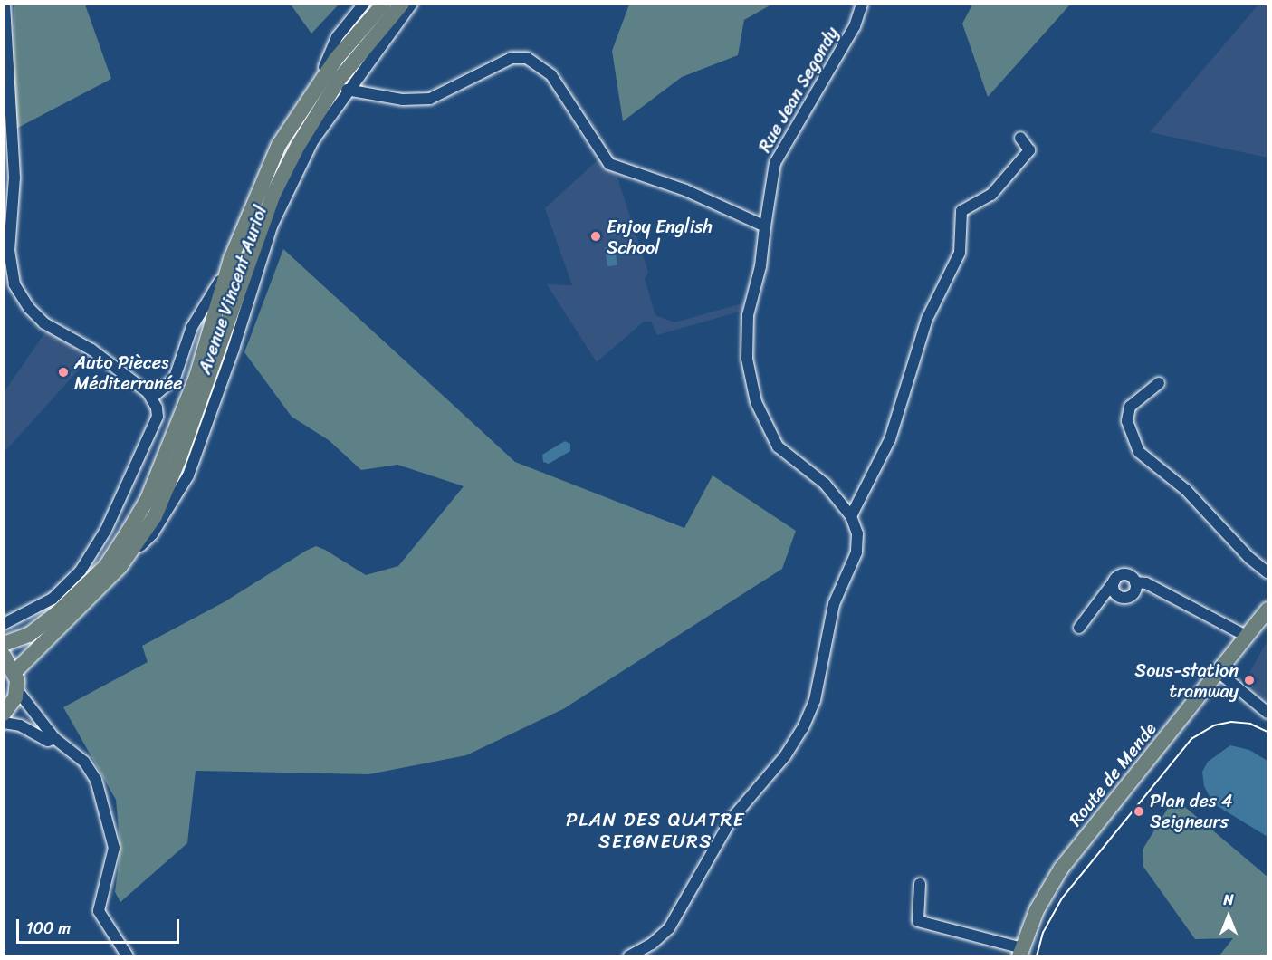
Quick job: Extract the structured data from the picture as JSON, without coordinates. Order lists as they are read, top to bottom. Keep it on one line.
{"streets":{"main road":["Avenue Vincent Auriol","Route de Mende"],"street":["Rue Jean Segondy"]},"districts":["PLAN DES QUATRE SEIGNEURS"],"places":["Enjoy English School","Auto Pièces Méditerranée","Sous-station tramway","Plan des 4 Seigneurs"],"scale_bar":"100 m","north":"top"}
